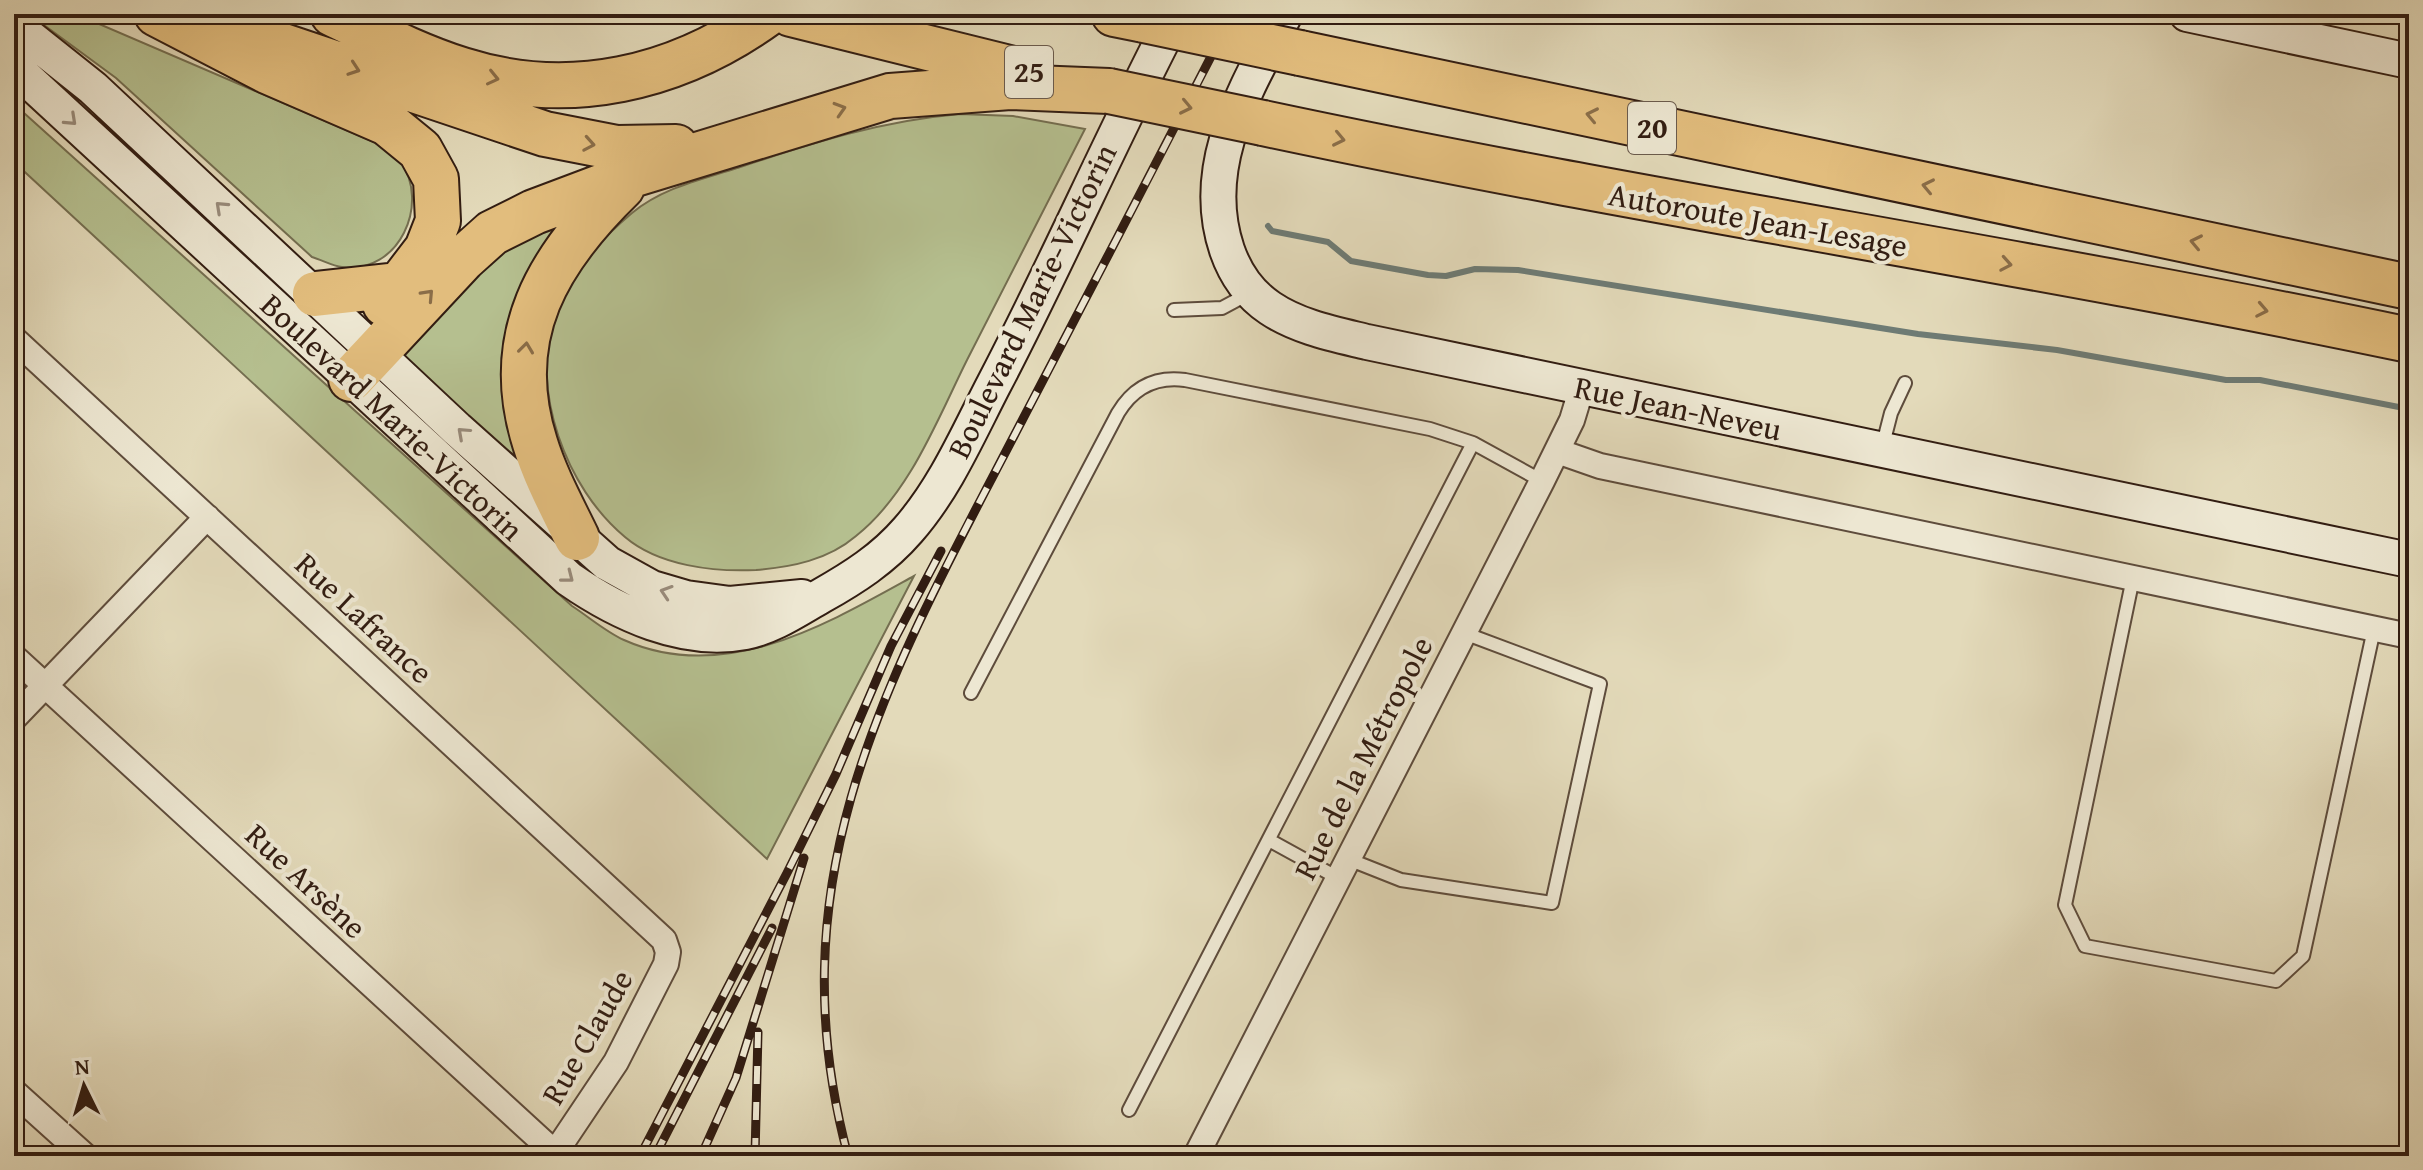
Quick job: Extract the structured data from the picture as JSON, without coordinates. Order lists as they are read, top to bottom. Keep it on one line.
{"streets":{"highway":["25","20","Autoroute Jean-Lesage"],"street":["Boulevard Marie-Victorin","Rue Jean-Neveu","Rue Lafrance","Rue de la Métropole","Rue Arsène","Rue Claude"]},"crossings":[["25","Autoroute Jean-Lesage"],["Autoroute Jean-Lesage","Boulevard Marie-Victorin"],["Autoroute Jean-Lesage","Rue Jean-Neveu"],["Rue Jean-Neveu","Rue de la Métropole"],["Rue Lafrance","Rue Claude"],["Rue Arsène","Rue Claude"]],"north":"top"}
